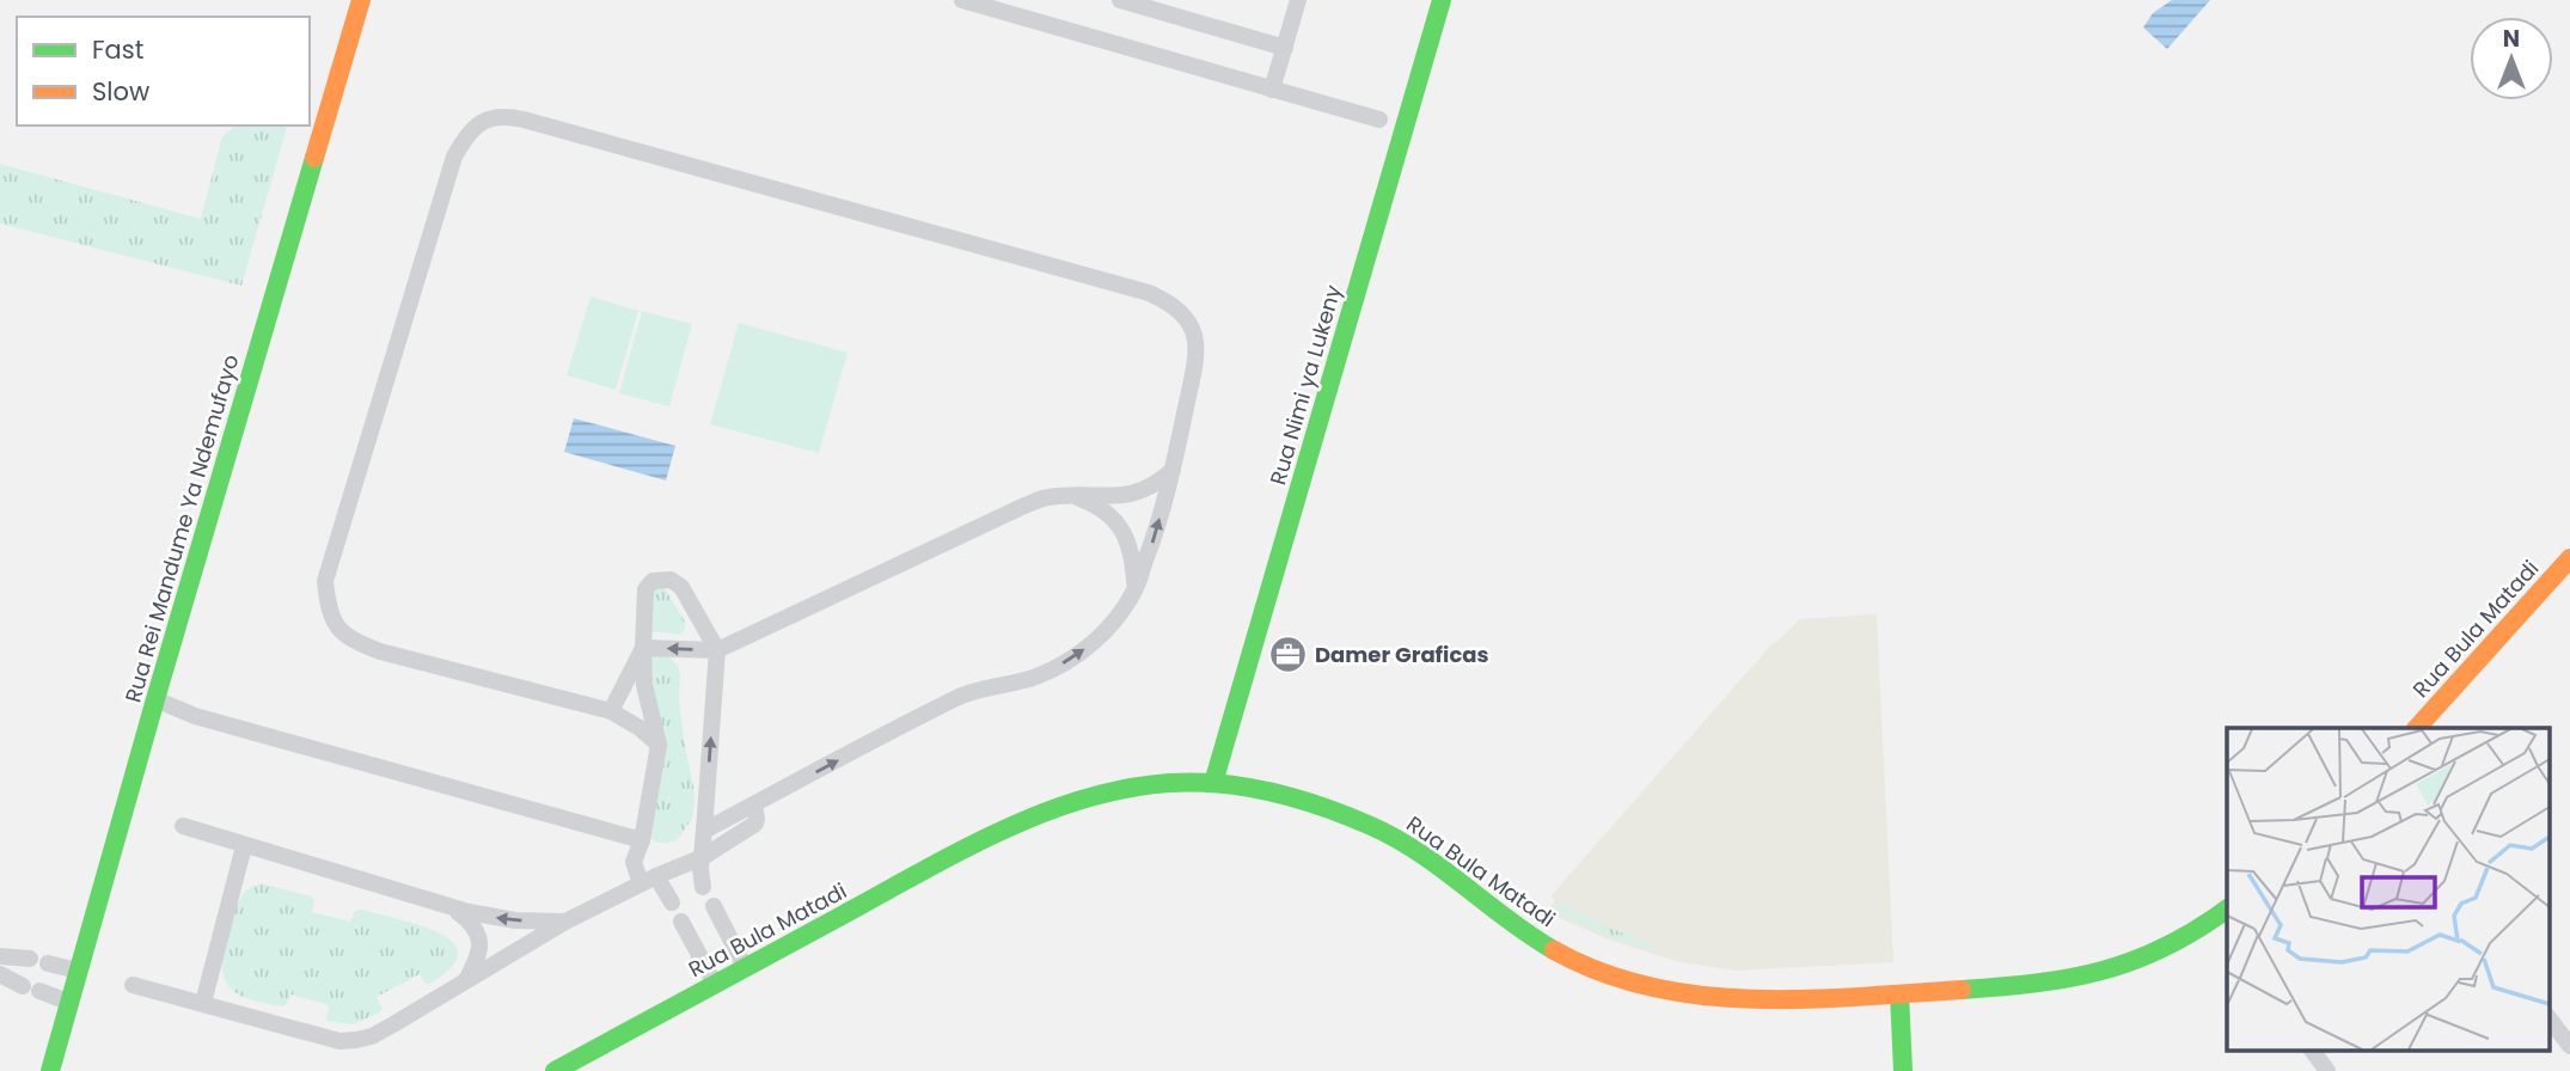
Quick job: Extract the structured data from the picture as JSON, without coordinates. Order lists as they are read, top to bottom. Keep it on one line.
{"streets":{"street":["Rua Nimi ya Lukeny","Rua Rei Mandume Ya Ndemufayo","Rua Bula Matadi"]},"crossings":[["Rua Nimi ya Lukeny","Rua Bula Matadi"]],"places":{"office":["Damer Graficas"]},"legend":["Fast","Slow"],"north":"top"}
